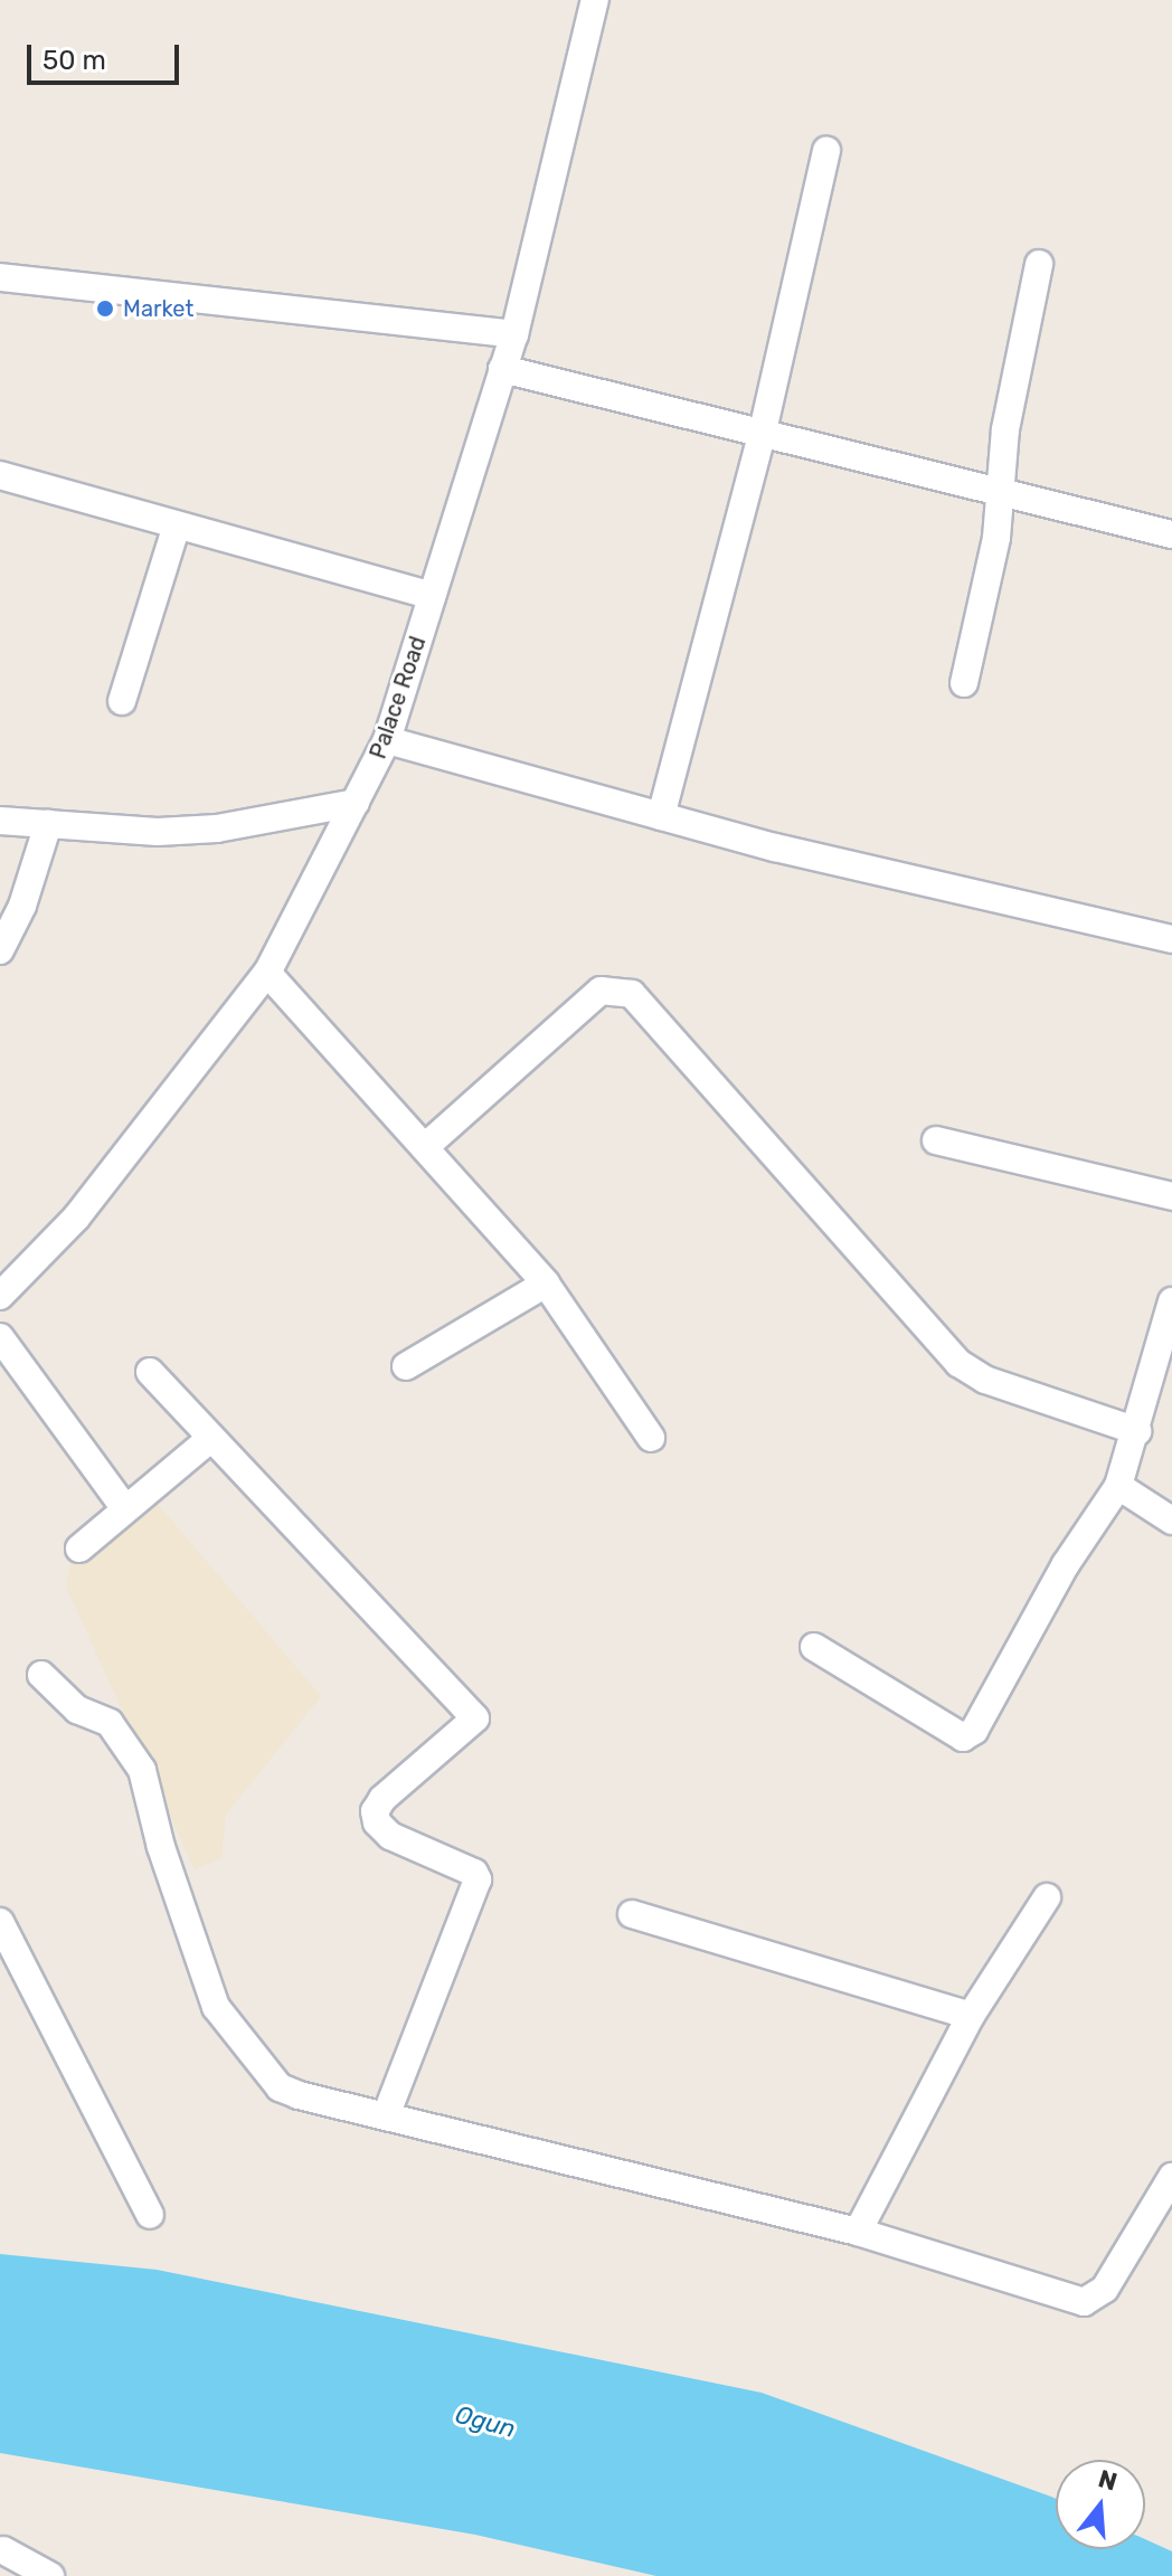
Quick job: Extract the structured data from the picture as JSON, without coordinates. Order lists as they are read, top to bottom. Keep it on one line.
{"streets":{"street":["Palace Road"]},"water":["Ogun"],"places":["Market"],"scale_bar":"50 m","north":"top"}
